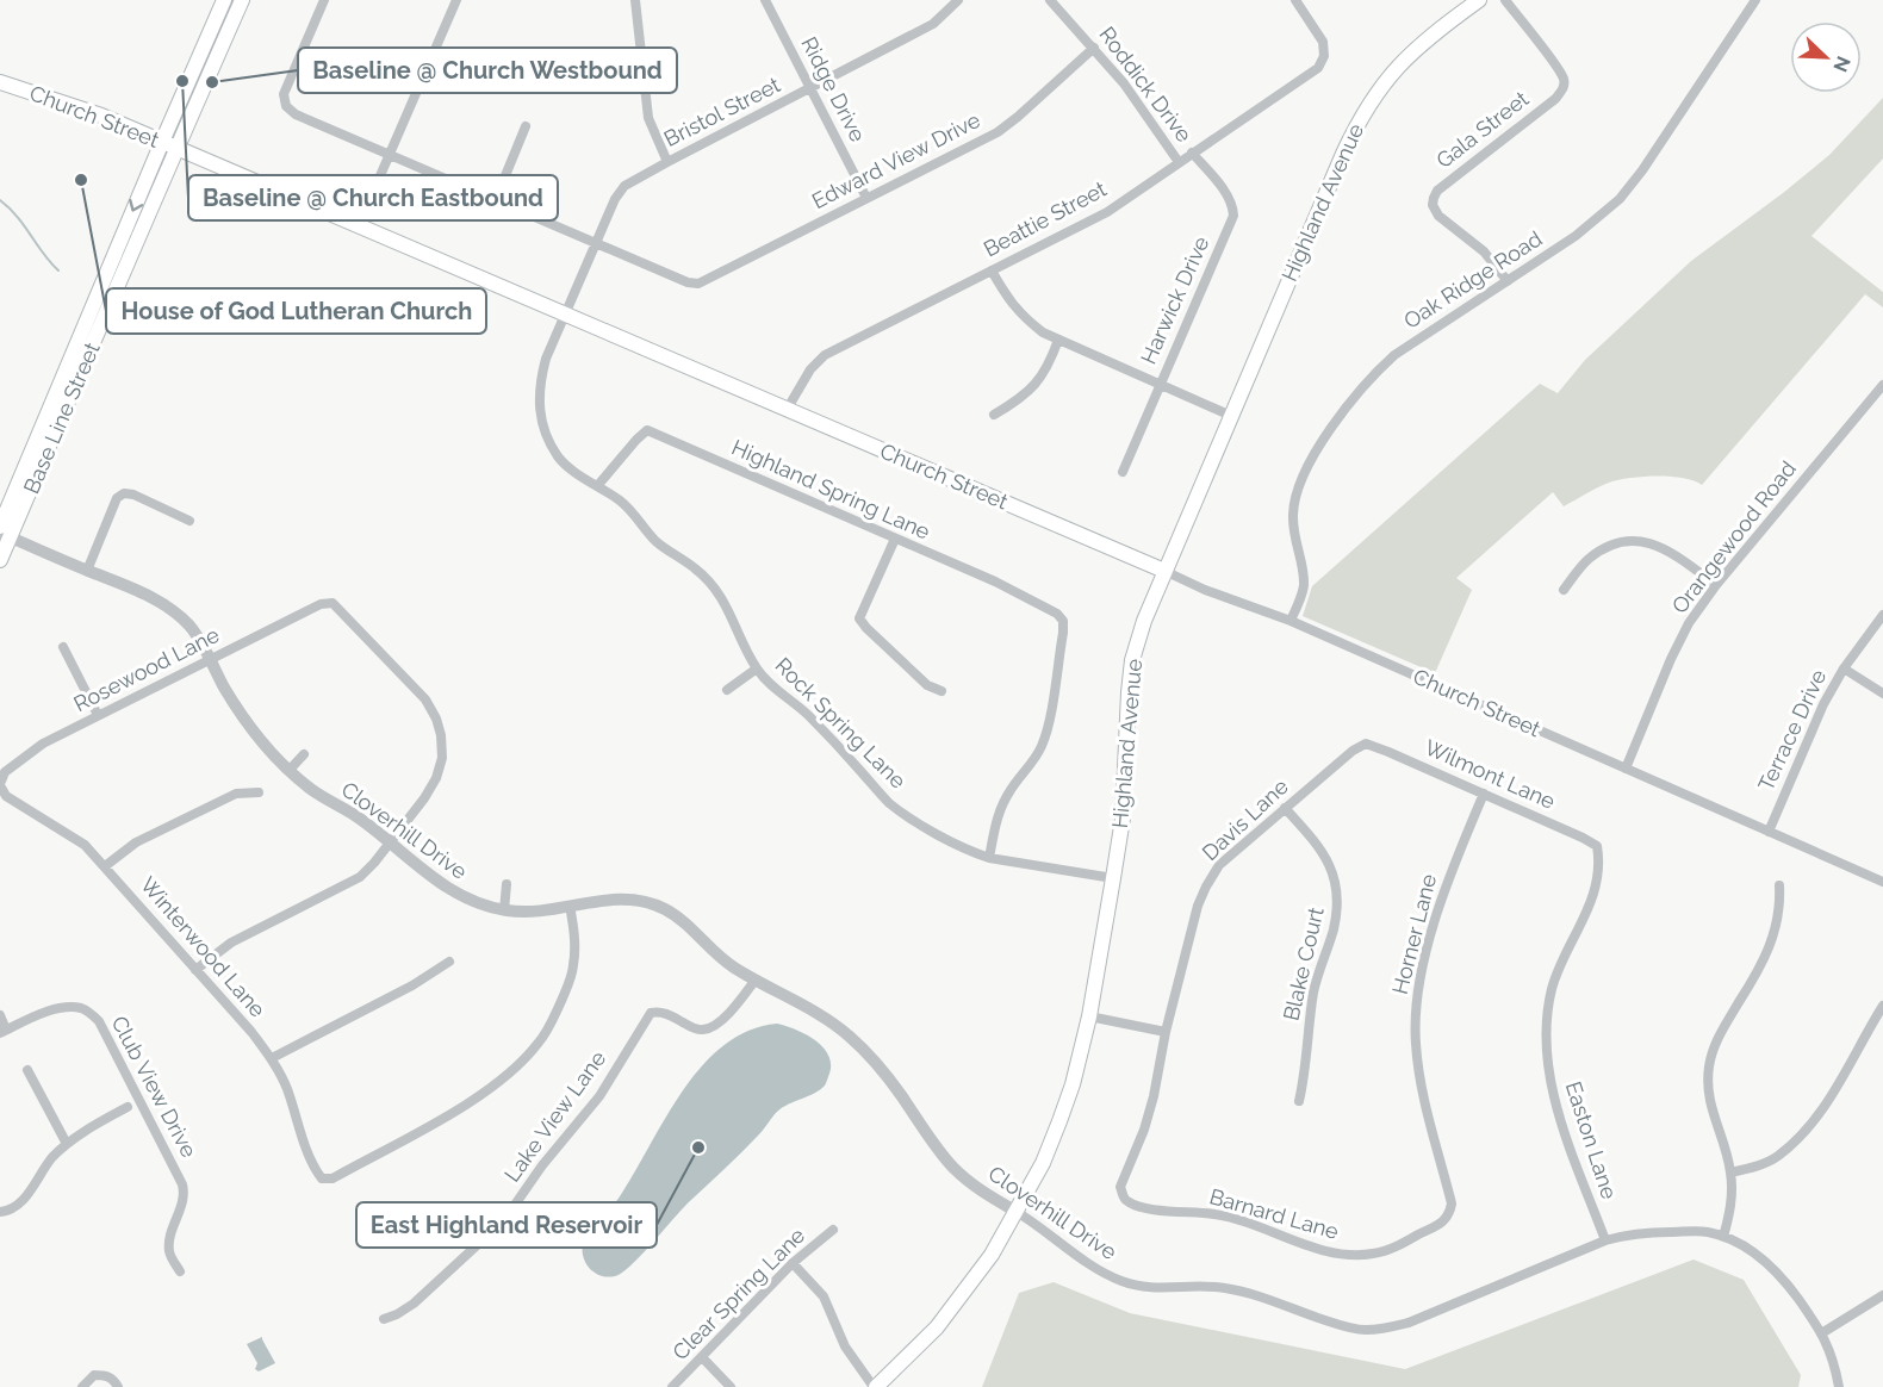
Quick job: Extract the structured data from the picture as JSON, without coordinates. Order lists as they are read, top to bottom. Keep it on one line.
{"streets":{"main road":["Church Street","Highland Avenue","Base Line Street"],"street":["Roddick Drive","Ridge Drive","Bristol Street","Gala Street","Edward View Drive","Beattie Street","Oak Ridge Road","Harwick Drive","Highland Spring Lane","Orangewood Road","Rosewood Lane","Rock Spring Lane","Terrace Drive","Wilmont Lane","Davis Lane","Cloverhill Drive","Horner Lane","Winterwood Lane","Blake Court","Club View Drive","Lake View Lane","Easton Lane","Barnard Lane","Clear Spring Lane"]},"crossings":[["Roddick Drive","Edward View Drive"],["Roddick Drive","Beattie Street"],["Ridge Drive","Bristol Street"],["Ridge Drive","Edward View Drive"],["Bristol Street","Church Street"],["Bristol Street","Edward View Drive"],["Bristol Street","Rock Spring Lane"],["Church Street","Highland Avenue"],["Church Street","Beattie Street"],["Church Street","Oak Ridge Road"],["Church Street","Base Line Street"],["Church Street","Orangewood Road"],["Church Street","Rock Spring Lane"],["Church Street","Terrace Drive"],["Gala Street","Oak Ridge Road"],["Highland Avenue","Rock Spring Lane"],["Highland Avenue","Cloverhill Drive"],["Beattie Street","Harwick Drive"],["Base Line Street","Cloverhill Drive"],["Highland Spring Lane","Rock Spring Lane"],["Rosewood Lane","Cloverhill Drive"],["Rosewood Lane","Winterwood Lane"],["Wilmont Lane","Davis Lane"],["Wilmont Lane","Horner Lane"],["Wilmont Lane","Easton Lane"],["Davis Lane","Blake Court"],["Davis Lane","Barnard Lane"],["Cloverhill Drive","Winterwood Lane"],["Cloverhill Drive","Lake View Lane"],["Cloverhill Drive","Easton Lane"],["Horner Lane","Barnard Lane"]],"places":["Baseline @ Church Eastbound","Baseline @ Church Westbound","House of God Lutheran Church","East Highland Reservoir"],"north":"bottom right"}
